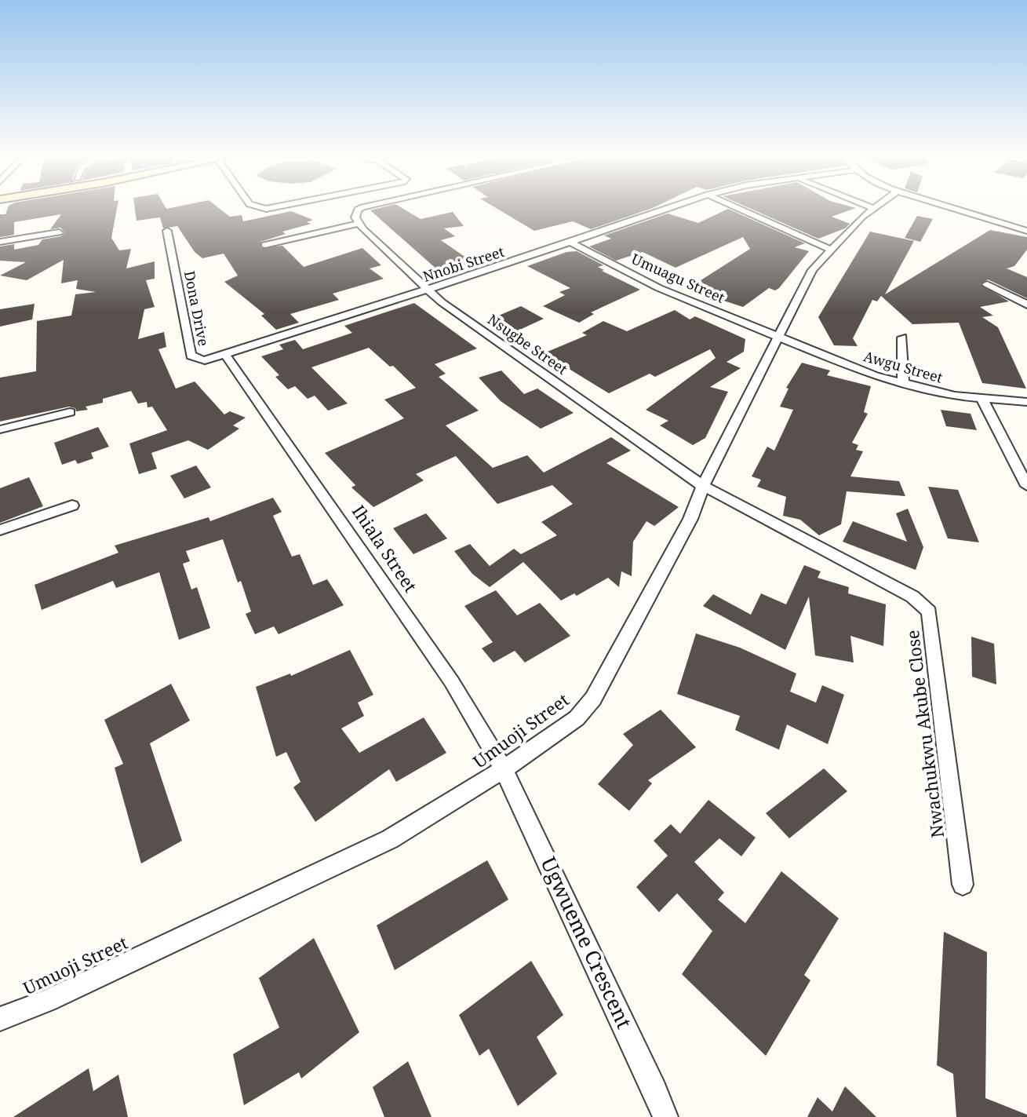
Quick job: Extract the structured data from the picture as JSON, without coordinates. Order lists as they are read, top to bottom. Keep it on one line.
{"streets":{"street":["Nnobi Street","Umuagu Street","Dona Drive","Nsugbe Street","Awgu Street","Ihiala Street","Umuoji Street","Nwachukwu Akube Close","Ugwueme Crescent"]},"crossings":[["Nnobi Street","Umuagu Street"],["Nnobi Street","Dona Drive"],["Nnobi Street","Nsugbe Street"],["Nnobi Street","Ihiala Street"],["Umuagu Street","Awgu Street"],["Umuagu Street","Umuoji Street"],["Dona Drive","Ihiala Street"],["Nsugbe Street","Umuoji Street"],["Nsugbe Street","Nwachukwu Akube Close"],["Awgu Street","Umuoji Street"],["Ihiala Street","Umuoji Street"],["Ihiala Street","Ugwueme Crescent"],["Umuoji Street","Nwachukwu Akube Close"],["Umuoji Street","Ugwueme Crescent"]]}
